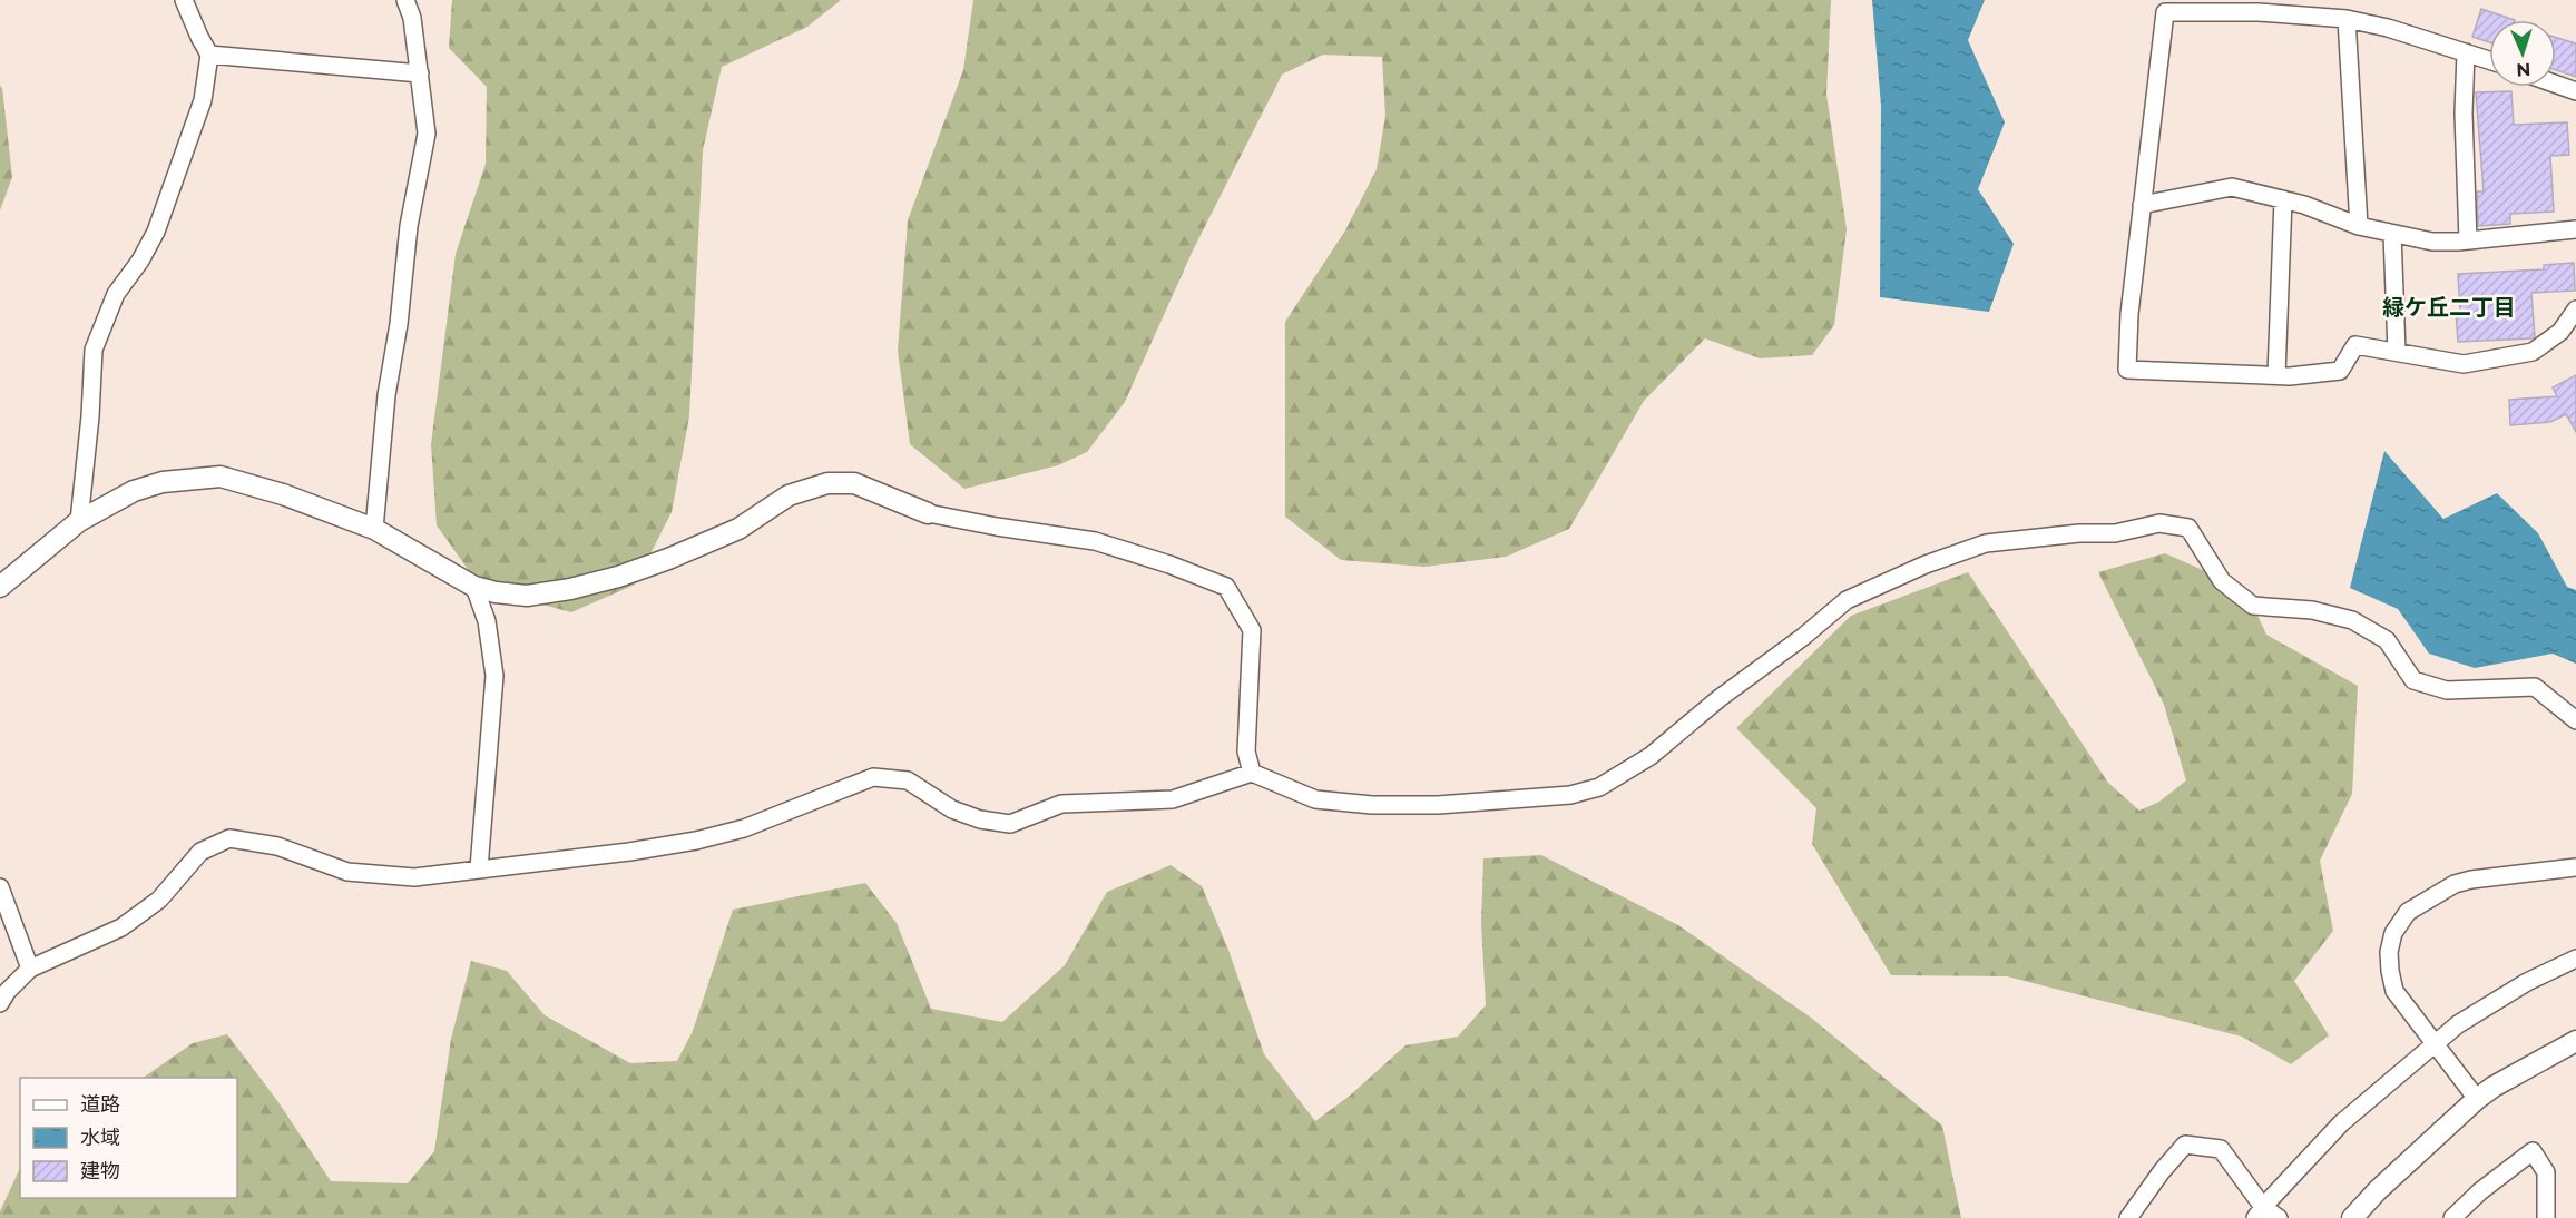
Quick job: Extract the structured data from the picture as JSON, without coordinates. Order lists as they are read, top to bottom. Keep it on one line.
{"districts":["緑ケ丘二丁目"],"legend":["道路","水域","建物"],"north":"bottom"}
